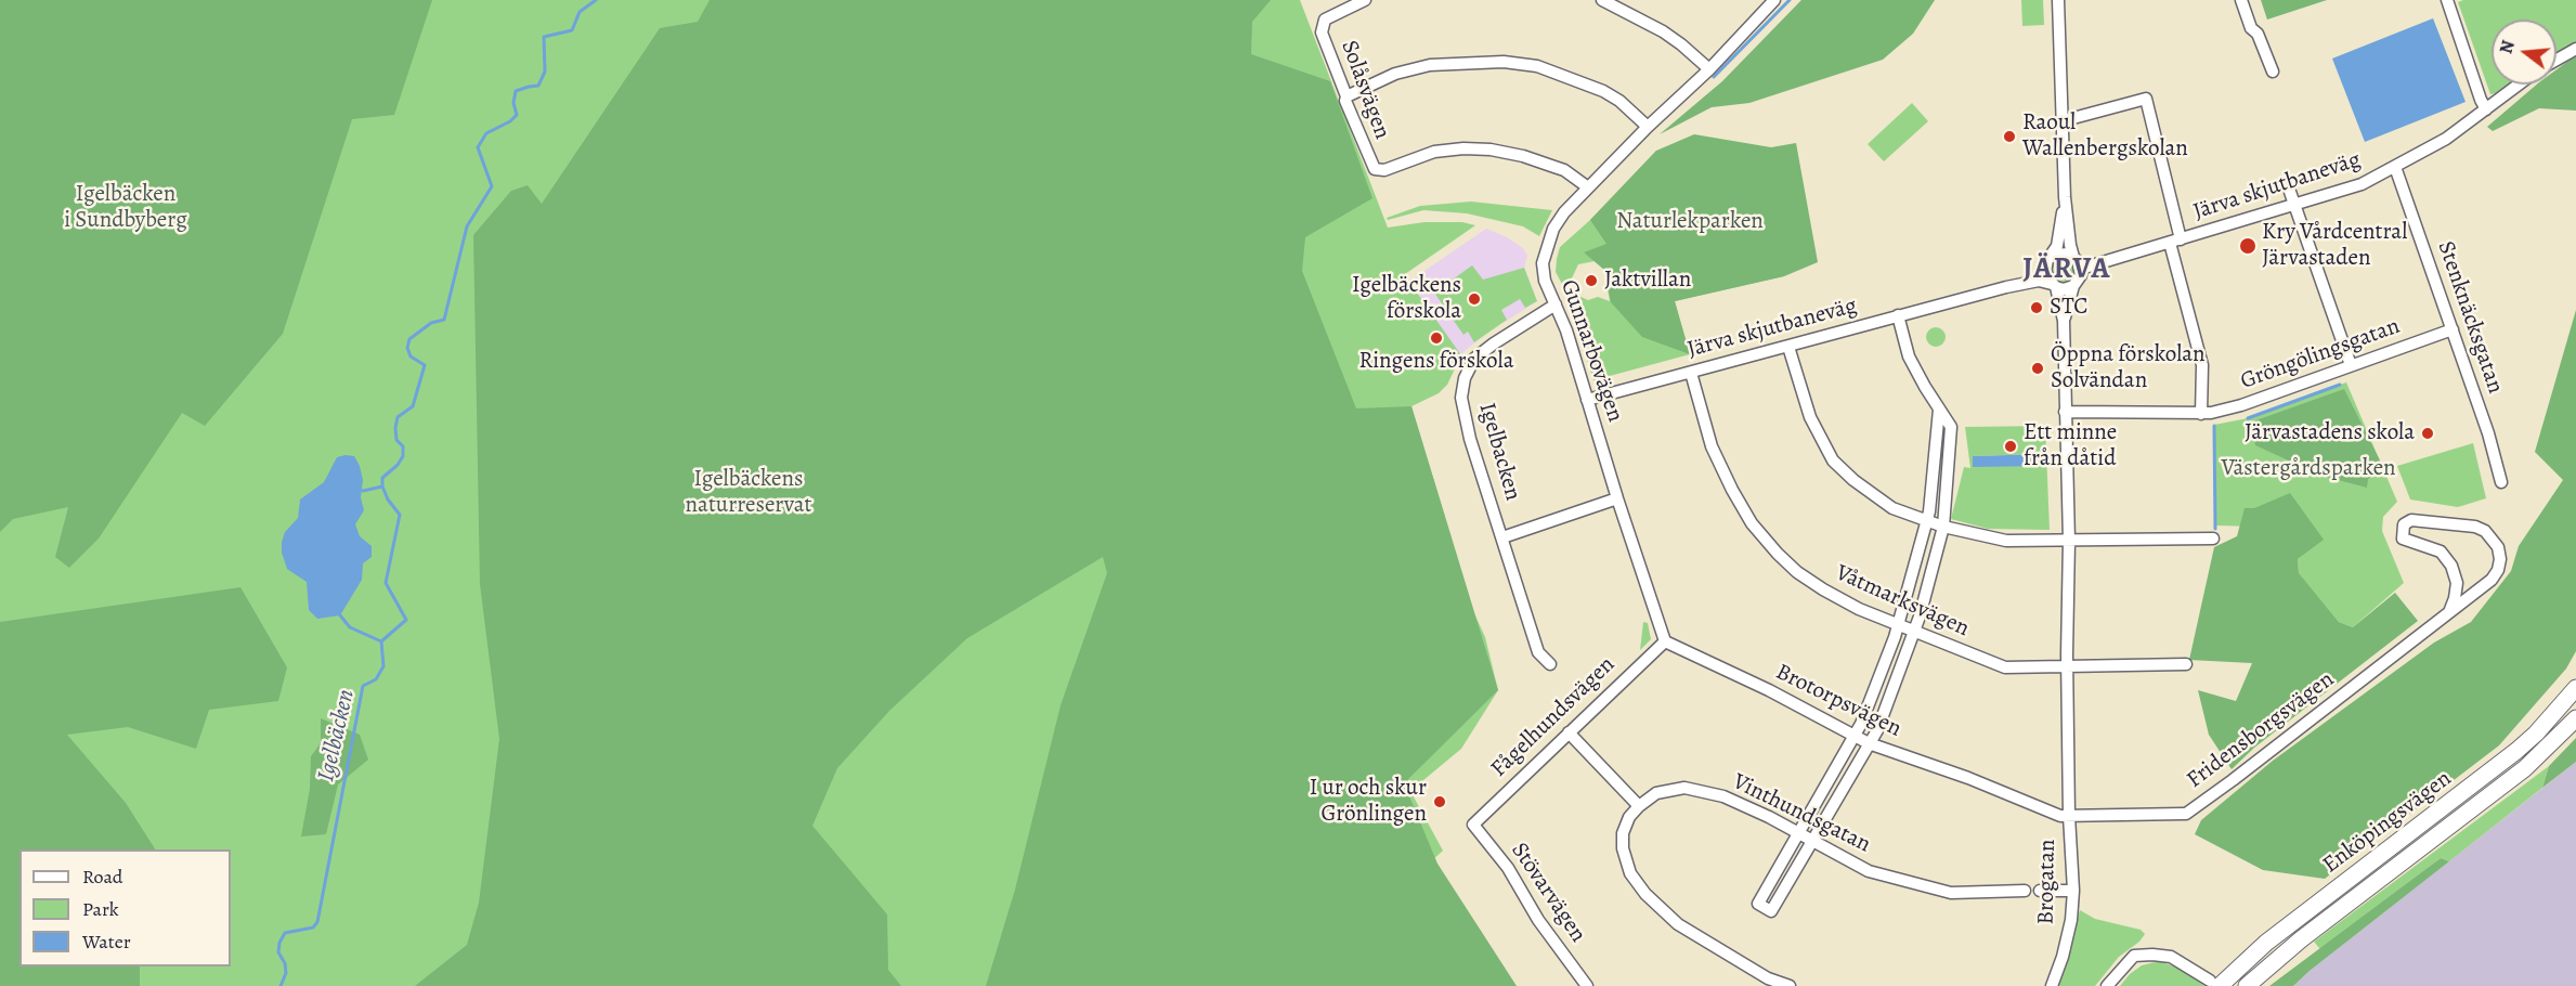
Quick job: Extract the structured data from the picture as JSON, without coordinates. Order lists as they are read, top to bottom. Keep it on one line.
{"streets":{"main road":["Enköpingsvägen"],"street":["Solåsvägen","Järva skjutbaneväg","Stenknäcksgatan","Gunnarbovägen","Gröngölingsgatan","Igelbacken","Våtmarksvägen","Brotorpsvägen","Fågelhundsvägen","Fridensborgsvägen","Vinthundsgatan","Brogatan","Stövarvägen"]},"crossings":[["Solåsvägen","Gunnarbovägen"],["Järva skjutbaneväg","Stenknäcksgatan"],["Järva skjutbaneväg","Gunnarbovägen"],["Järva skjutbaneväg","Våtmarksvägen"],["Stenknäcksgatan","Gröngölingsgatan"],["Gunnarbovägen","Igelbacken"],["Gunnarbovägen","Brotorpsvägen"],["Gunnarbovägen","Fågelhundsvägen"],["Brotorpsvägen","Fågelhundsvägen"],["Brotorpsvägen","Fridensborgsvägen"],["Brotorpsvägen","Brogatan"],["Fågelhundsvägen","Stövarvägen"],["Fridensborgsvägen","Brogatan"]],"districts":["JÄRVA"],"water":["Igelbäcken"],"parks":["Igelbäcken i Sundbyberg","Naturlekparken","Västergårdsparken","Igelbäckens naturreservat"],"places":["Raoul Wallenbergskolan","Kry Vårdcentral Järvastaden","Jaktvillan","Igelbäckens förskola","STC","Ringens förskola","Öppna förskolan Solvändan","Järvastadens skola","Ett minne från dåtid","I ur och skur Grönlingen"],"legend":["Road","Park","Water"],"north":"left"}
